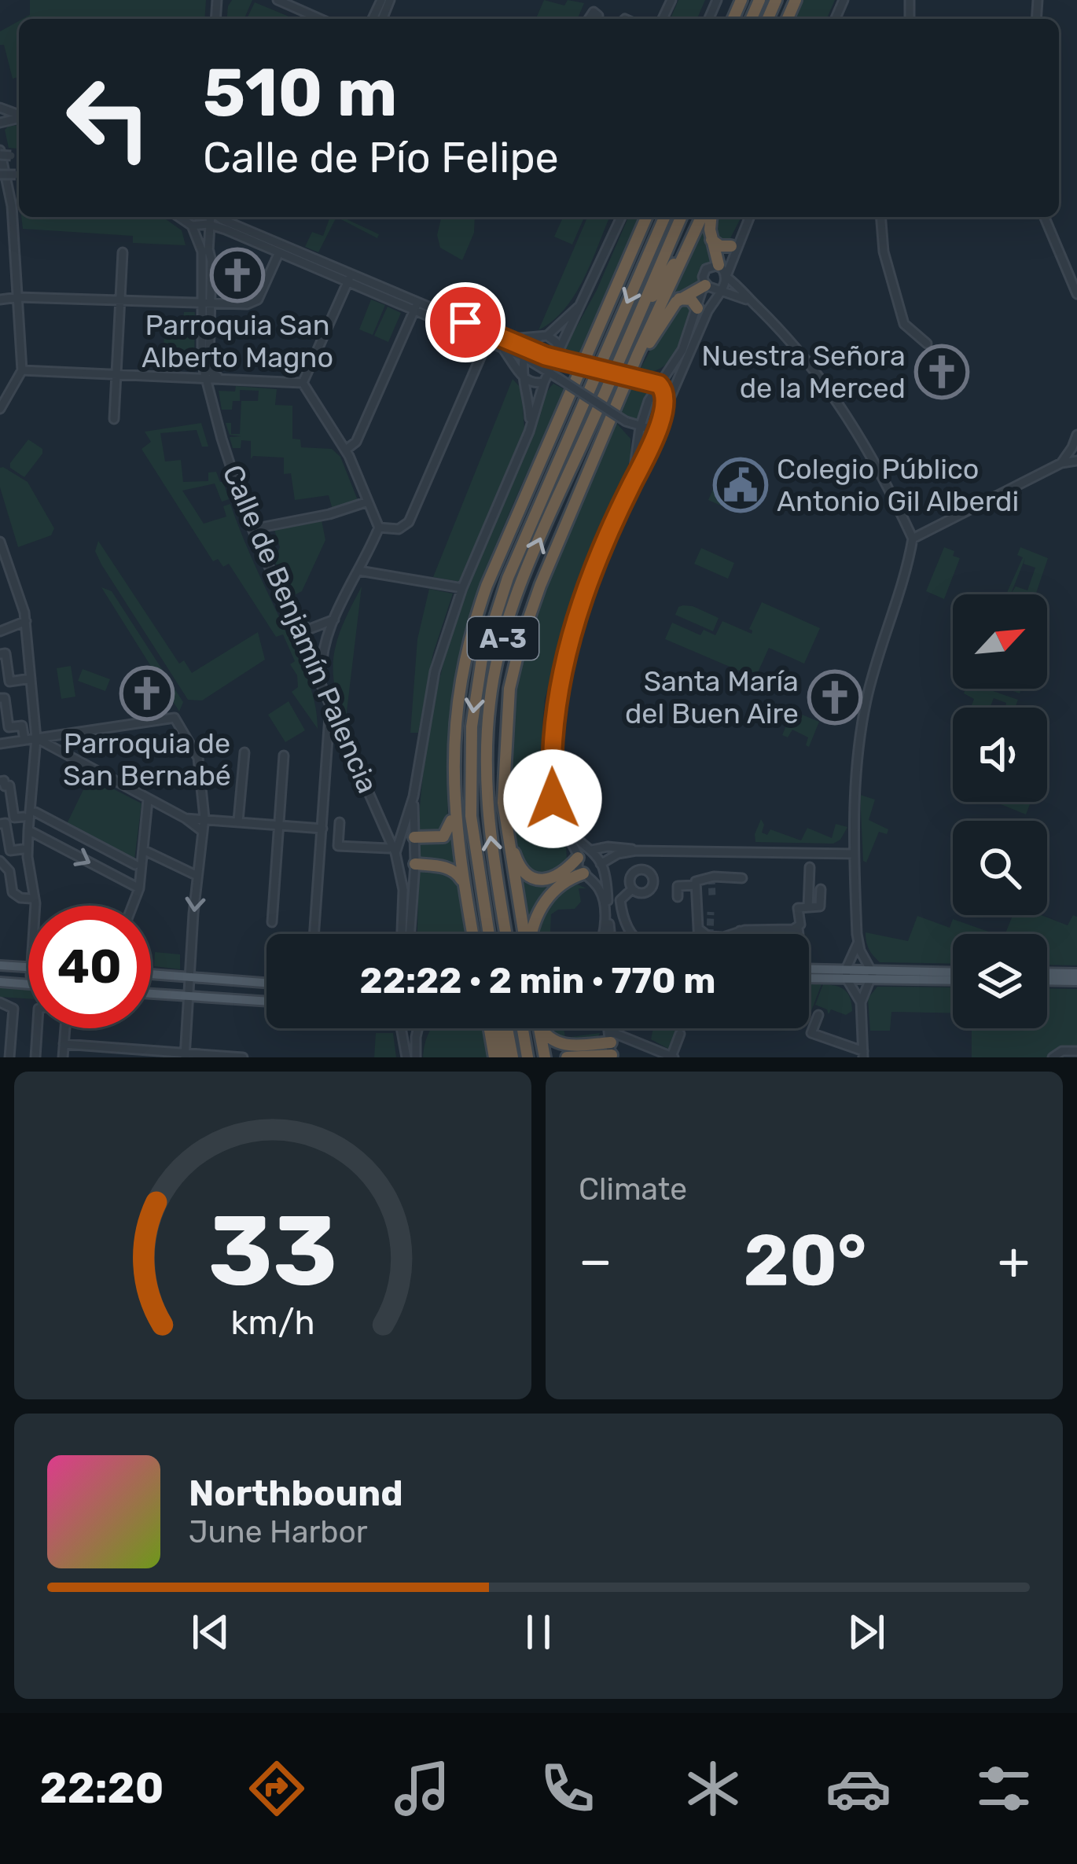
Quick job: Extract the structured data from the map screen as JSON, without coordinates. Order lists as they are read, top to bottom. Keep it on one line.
{"streets":{"highway":["A-3"],"street":["Calle de Benjamín Palencia"]},"places":{"church":["Parroquia San Alberto Magno","Nuestra Señora de la Merced","Parroquia de San Bernabé","Santa María del Buen Aire"],"public building":["Colegio Público Antonio Gil Alberdi"]},"north":"top right","page":{"turn":["510 m","Calle de Pío Felipe"],"limit":"40","trip":"22:22 · 2 min · 770 m","tile":"Climate","heat":["−","20°","+"],"song":["Northbound","June Harbor"],"tabs":"22:20","gauge":["33","km/h"]}}
